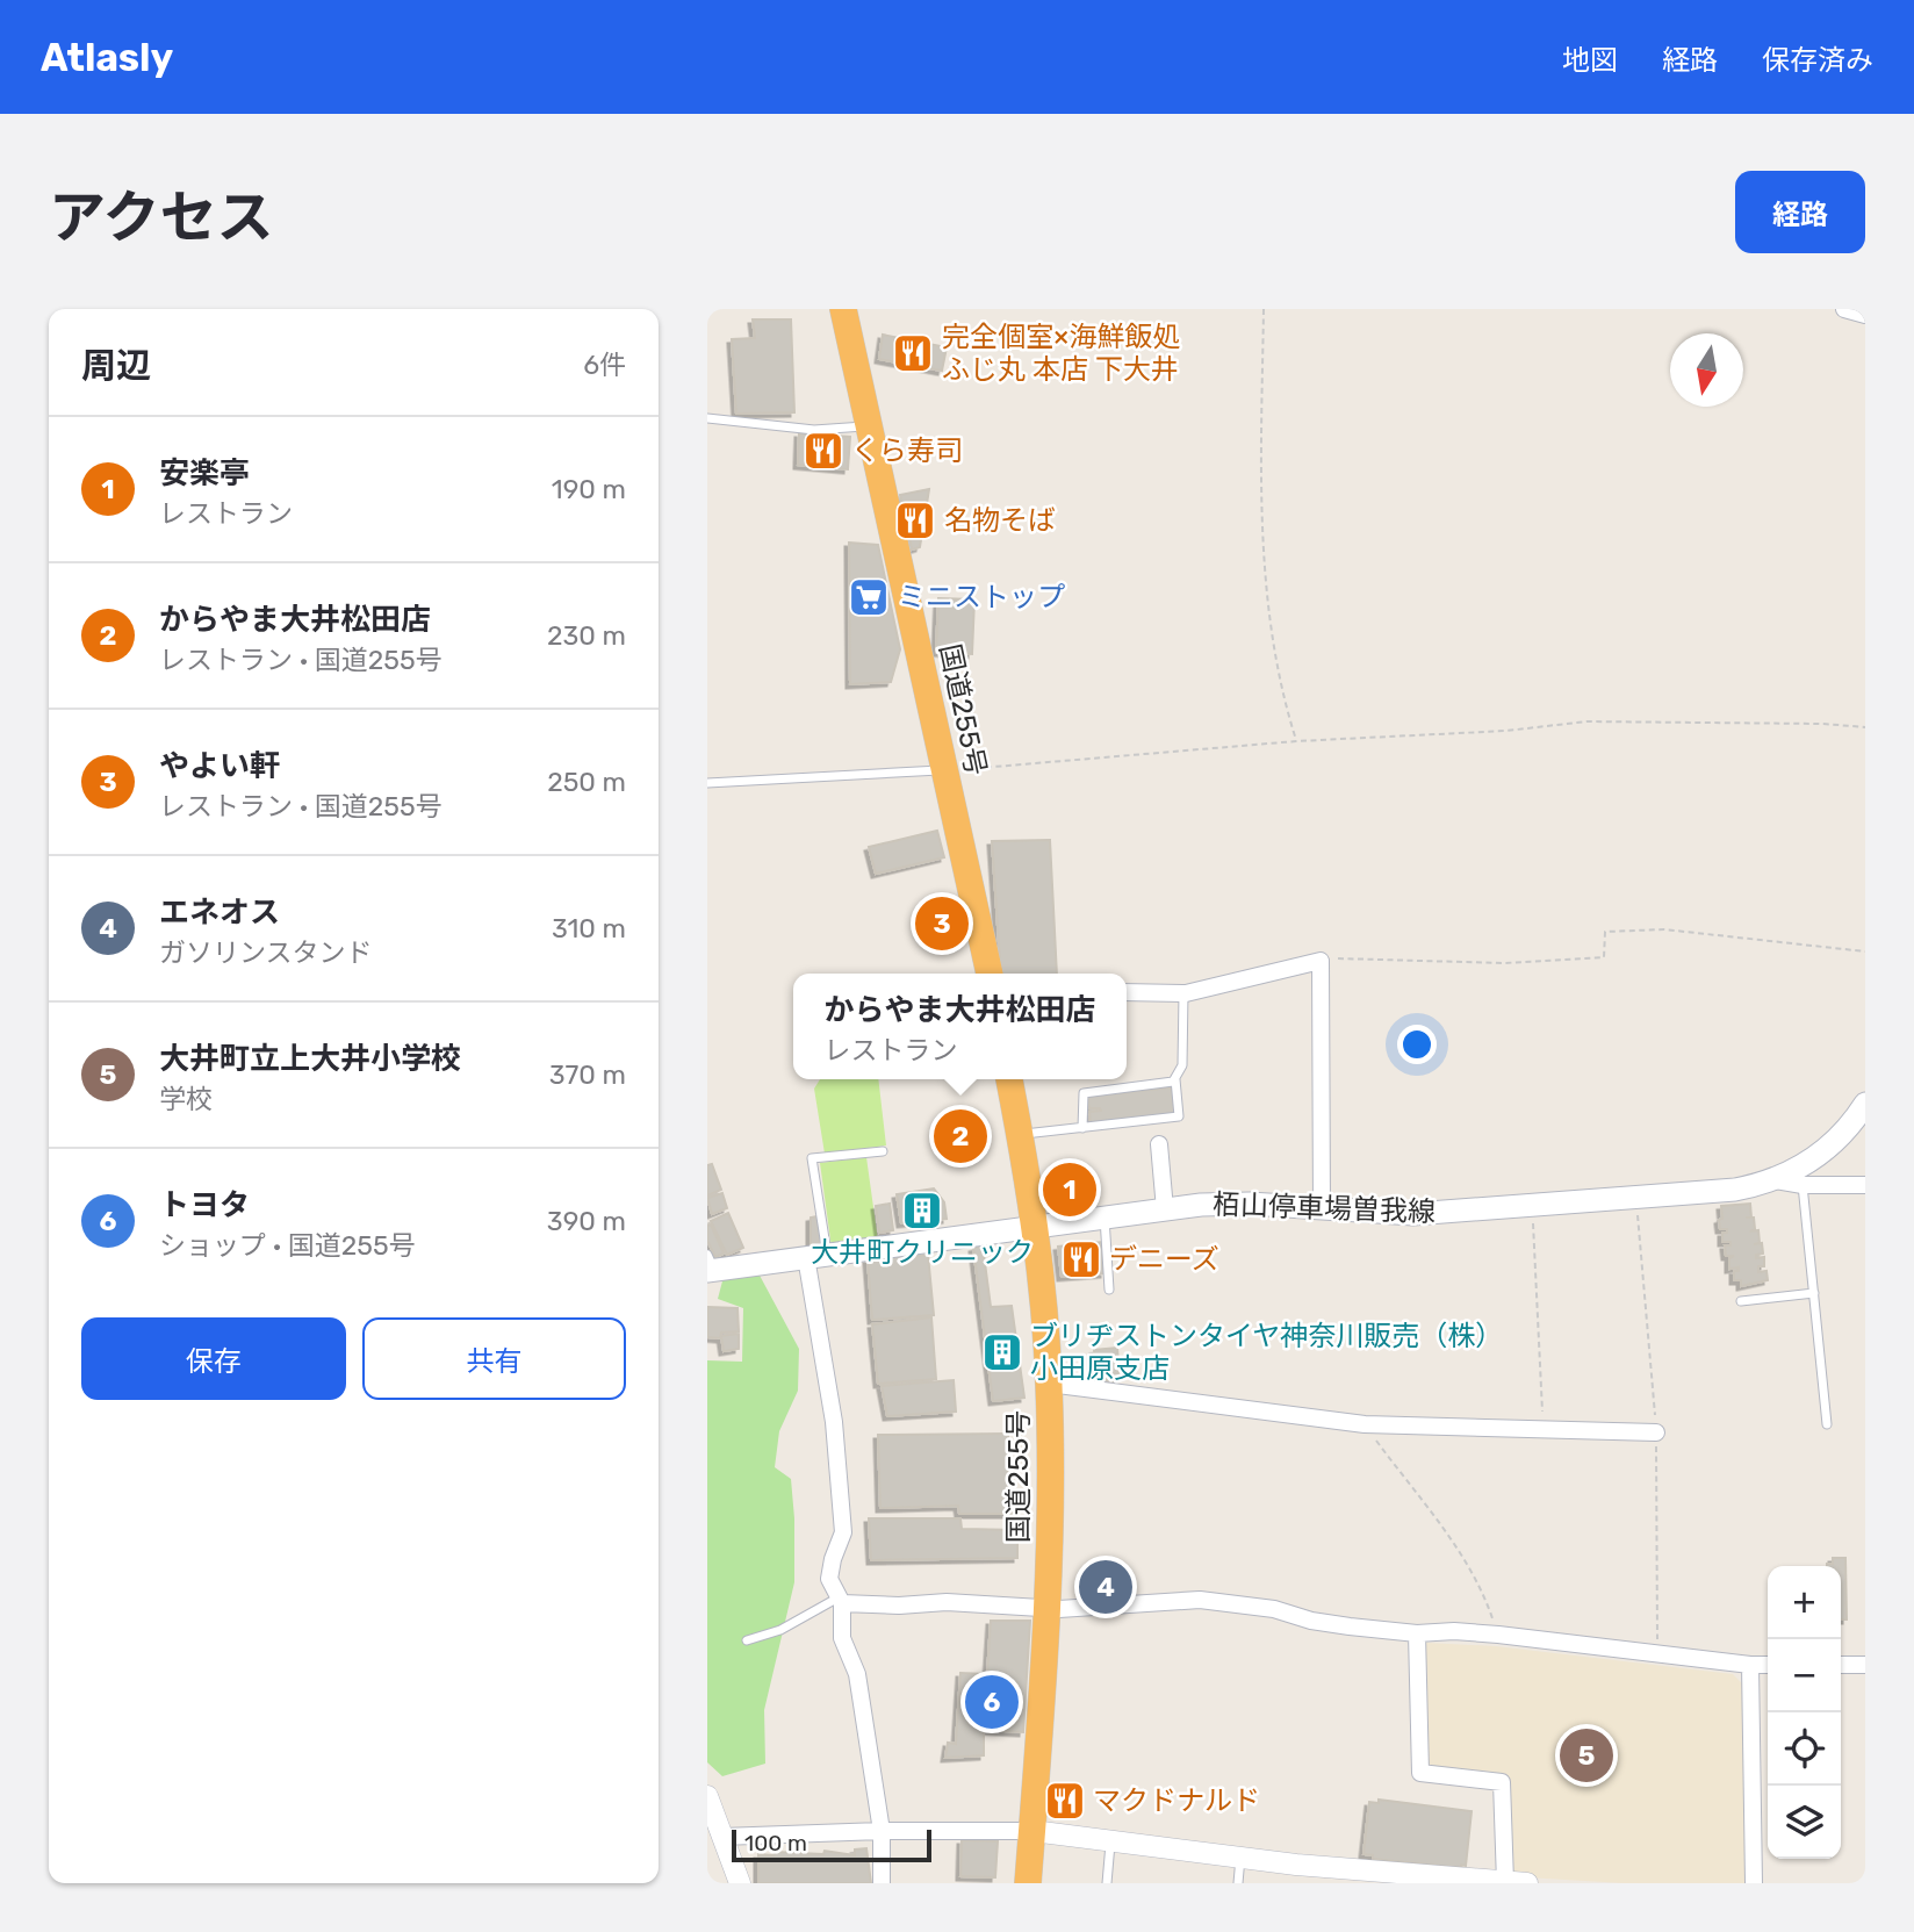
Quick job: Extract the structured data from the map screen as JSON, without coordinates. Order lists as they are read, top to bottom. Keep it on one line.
{"streets":{"highway":["国道255号"],"main road":["栢山停車場曽我線"]},"crossings":[["国道255号","栢山停車場曽我線"]],"places":{"restaurant":["完全個室×海鮮飯処 ふじ丸 本店 下大井","くら寿司","名物そば","デニーズ","マクドナルド"],"supermarket":["ミニストップ"],"building":["大井町クリニック","ブリヂストンタイヤ神奈川販売（株） 小田原支店"]},"scale_bar":"100 m","north":"bottom","page":{"header":"Atlasly","nav":["地図","経路","保存済み"],"title":"アクセス","buttons":["経路",["保存","共有"]],"heading":["周辺","6件"],"list":[{"mark":"1","name":"安楽亭","note":"レストラン","value":"190 m"},{"mark":"2","name":"からやま大井松田店","note":"レストラン · 国道255号","value":"230 m"},{"mark":"3","name":"やよい軒","note":"レストラン · 国道255号","value":"250 m"},{"mark":"4","name":"エネオス","note":"ガソリンスタンド","value":"310 m"},{"mark":"5","name":"大井町立上大井小学校","note":"学校","value":"370 m"},{"mark":"6","name":"トヨタ","note":"ショップ · 国道255号","value":"390 m"}],"pins":["3","2","1","4","6","5"],"popup":["からやま大井松田店","レストラン"],"map_buttons":["+","−"],"scale":"100 m"}}
